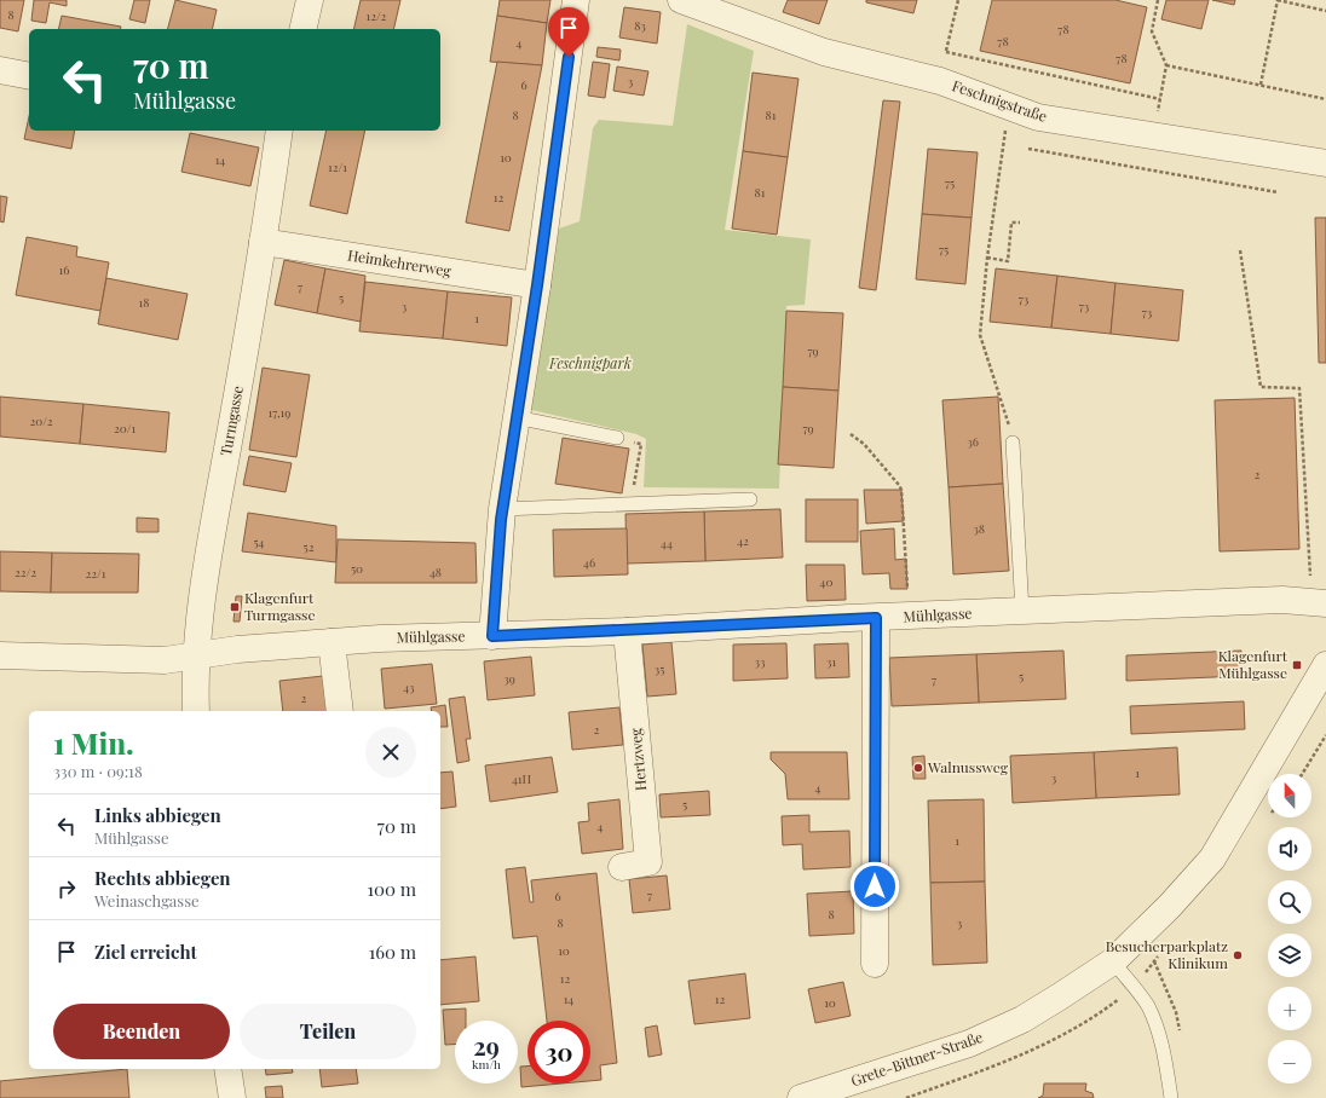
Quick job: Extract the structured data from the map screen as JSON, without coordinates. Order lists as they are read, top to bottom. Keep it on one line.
{"streets":{"street":["Feschnigstraße","Heimkehrerweg","Turmgasse","Mühlgasse","Hertzweg","Grete-Bittner-Straße"]},"crossings":[["Heimkehrerweg","Turmgasse"],["Turmgasse","Mühlgasse"],["Mühlgasse","Hertzweg"]],"parks":["Feschnigpark"],"places":{"transit":["Klagenfurt Turmgasse","Klagenfurt Mühlgasse"],"other":["Walnussweg","Besucherparkplatz Klinikum"]},"house_numbers":["8","12/2","83","78","78","4","78","3","6","8","81","10","14","12/1","75","81","12","75","16","7","5","73","18","3","73","73","1","79","17,19","20/2","20/1","79","36","2","38","42","54","44","52","46","50","22/2","48","22/1","40","33","31","35","5","39","7","43","2","2","1","3","41H","4","5","4","1","7","6","8","8","3","10","12","14","12","10"],"north":"top","page":{"turn":["70 m","Mühlgasse"],"heading":["1 Min.","330 m · 09:18"],"map_buttons":["+","−"],"list":[{"name":"Links abbiegen","note":"Mühlgasse","value":"70 m"},{"name":"Rechts abbiegen","note":"Weinaschgasse","value":"100 m"},{"name":"Ziel erreicht","value":"160 m"}],"buttons":["Beenden","Teilen"],"speed":"29 km/h","limit":"30"}}
